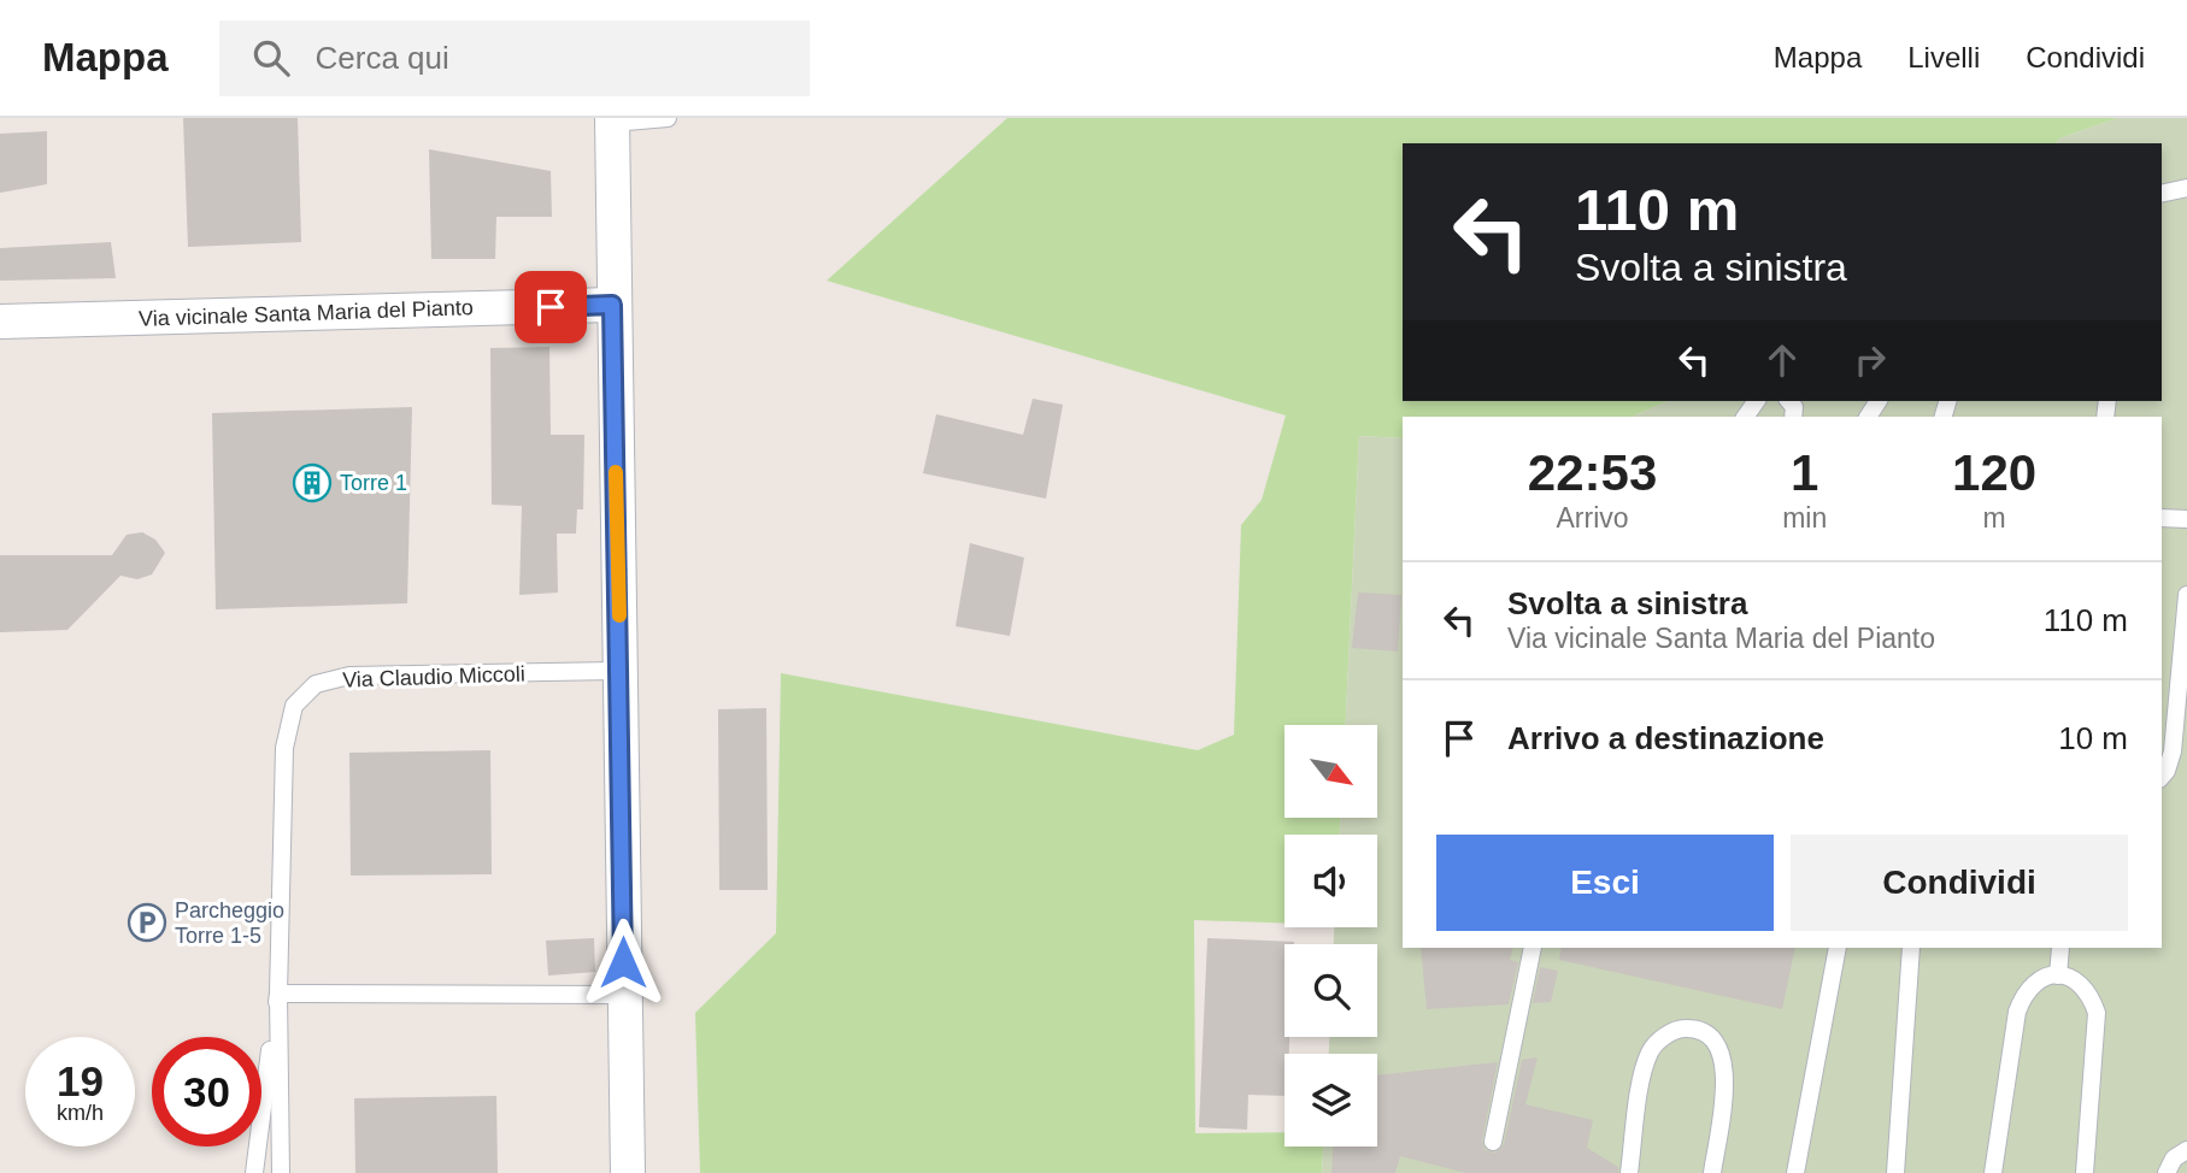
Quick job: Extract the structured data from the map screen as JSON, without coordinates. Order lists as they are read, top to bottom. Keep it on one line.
{"streets":{"street":["Via vicinale Santa Maria del Pianto"],"lane":["Via Claudio Miccoli"]},"places":{"building":["Torre 1"],"parking":["Parcheggio Torre 1-5"]},"north":"bottom right","page":{"header":"Mappa","search":"Cerca qui","nav":["Mappa","Livelli","Condividi"],"turn":["110 m","Svolta a sinistra"],"eta":["22:53","Arrivo","1","min","120","m"],"list":[{"name":"Svolta a sinistra","note":"Via vicinale Santa Maria del Pianto","value":"110 m"},{"name":"Arrivo a destinazione","value":"10 m"}],"buttons":["Esci","Condividi"],"speed":"19 km/h","limit":"30"}}
